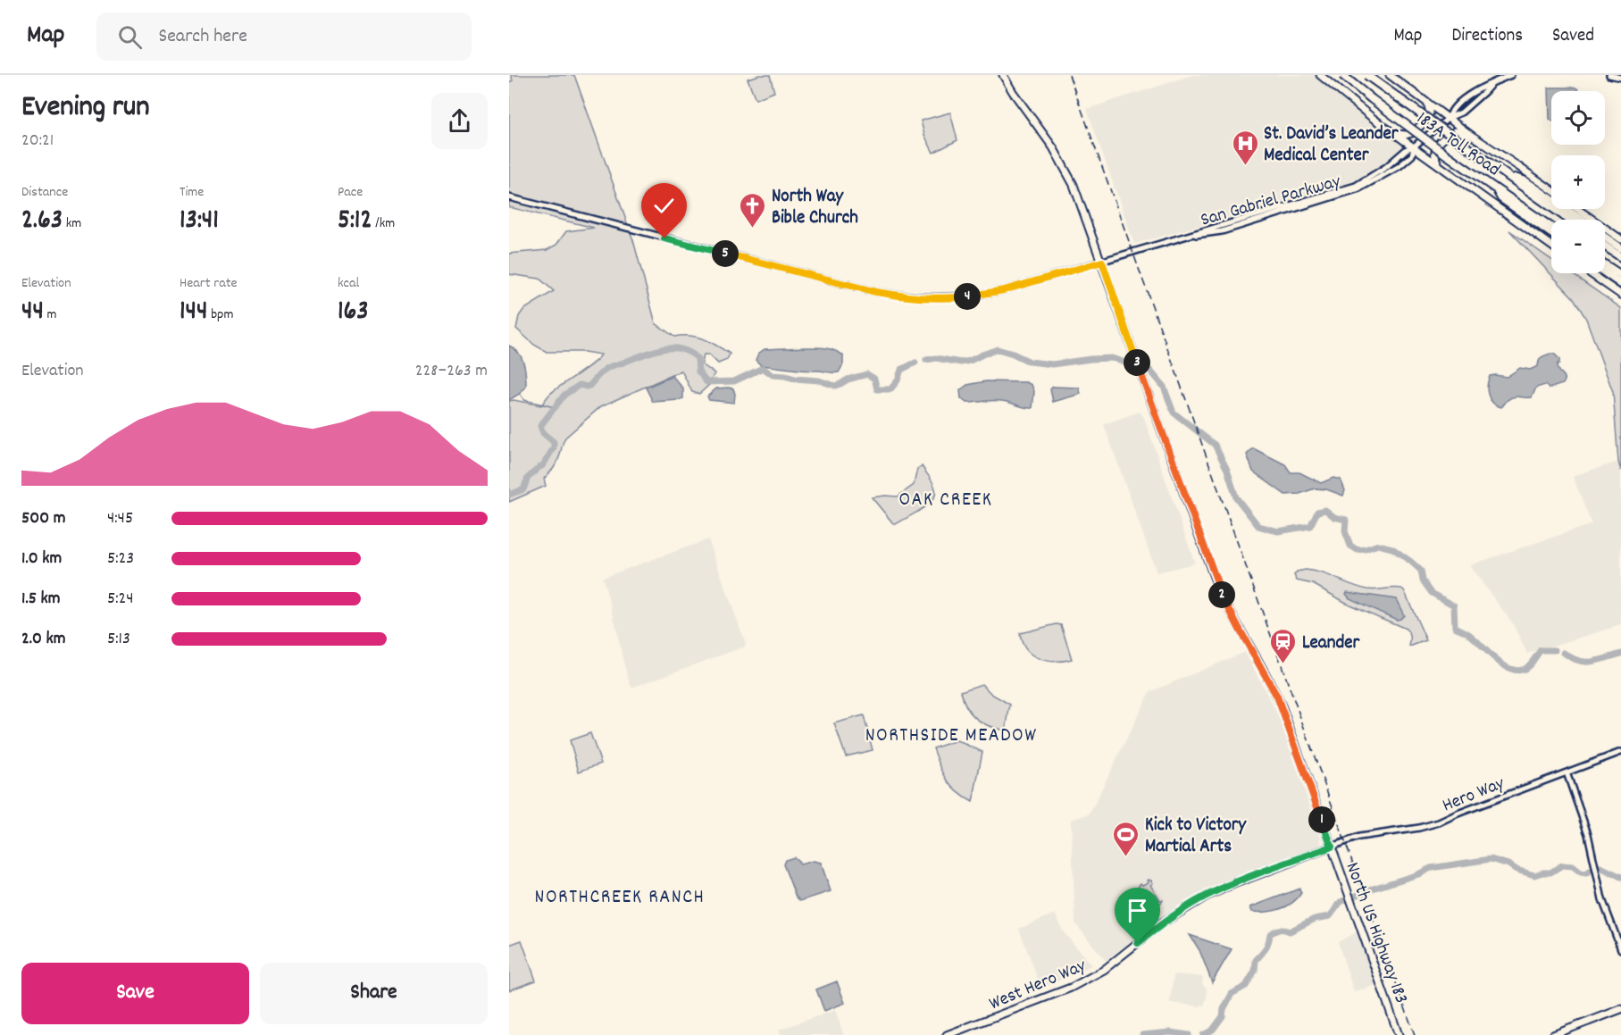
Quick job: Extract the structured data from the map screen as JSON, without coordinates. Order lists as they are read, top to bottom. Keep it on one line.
{"streets":{"highway":["183A Toll Road"],"main road":["North US Highway 183","West Hero Way"],"street":["San Gabriel Parkway","Hero Way"]},"crossings":[["San Gabriel Parkway","North US Highway 183"],["Hero Way","North US Highway 183"],["Hero Way","West Hero Way"],["North US Highway 183","West Hero Way"]],"districts":["OAK CREEK","NORTHSIDE MEADOW","NORTHCREEK RANCH"],"places":{"hospital":["St. David’s Leander Medical Center"],"church":["North Way Bible Church"],"station":["Leander"],"sports":["Kick to Victory Martial Arts"]},"page":{"header":"Map","search":"Search here","nav":["Map","Directions","Saved"],"heading":["Evening run","20:21"],"map_buttons":["+","−"],"stats":[["Distance","2.63 km"],["Time","13:41"],["Pace","5:12 /km"],["Elevation","44 m"],["Heart rate","144 bpm"],["kcal","163"]],"pins":["5","4","3","2","1"],"chart":["Elevation","228–263 m"],"list":[{"name":"500 m","note":"4:45"},{"name":"1.0 km","note":"5:23"},{"name":"1.5 km","note":"5:24"},{"name":"2.0 km","note":"5:13"}],"buttons":["Save","Share"]}}
